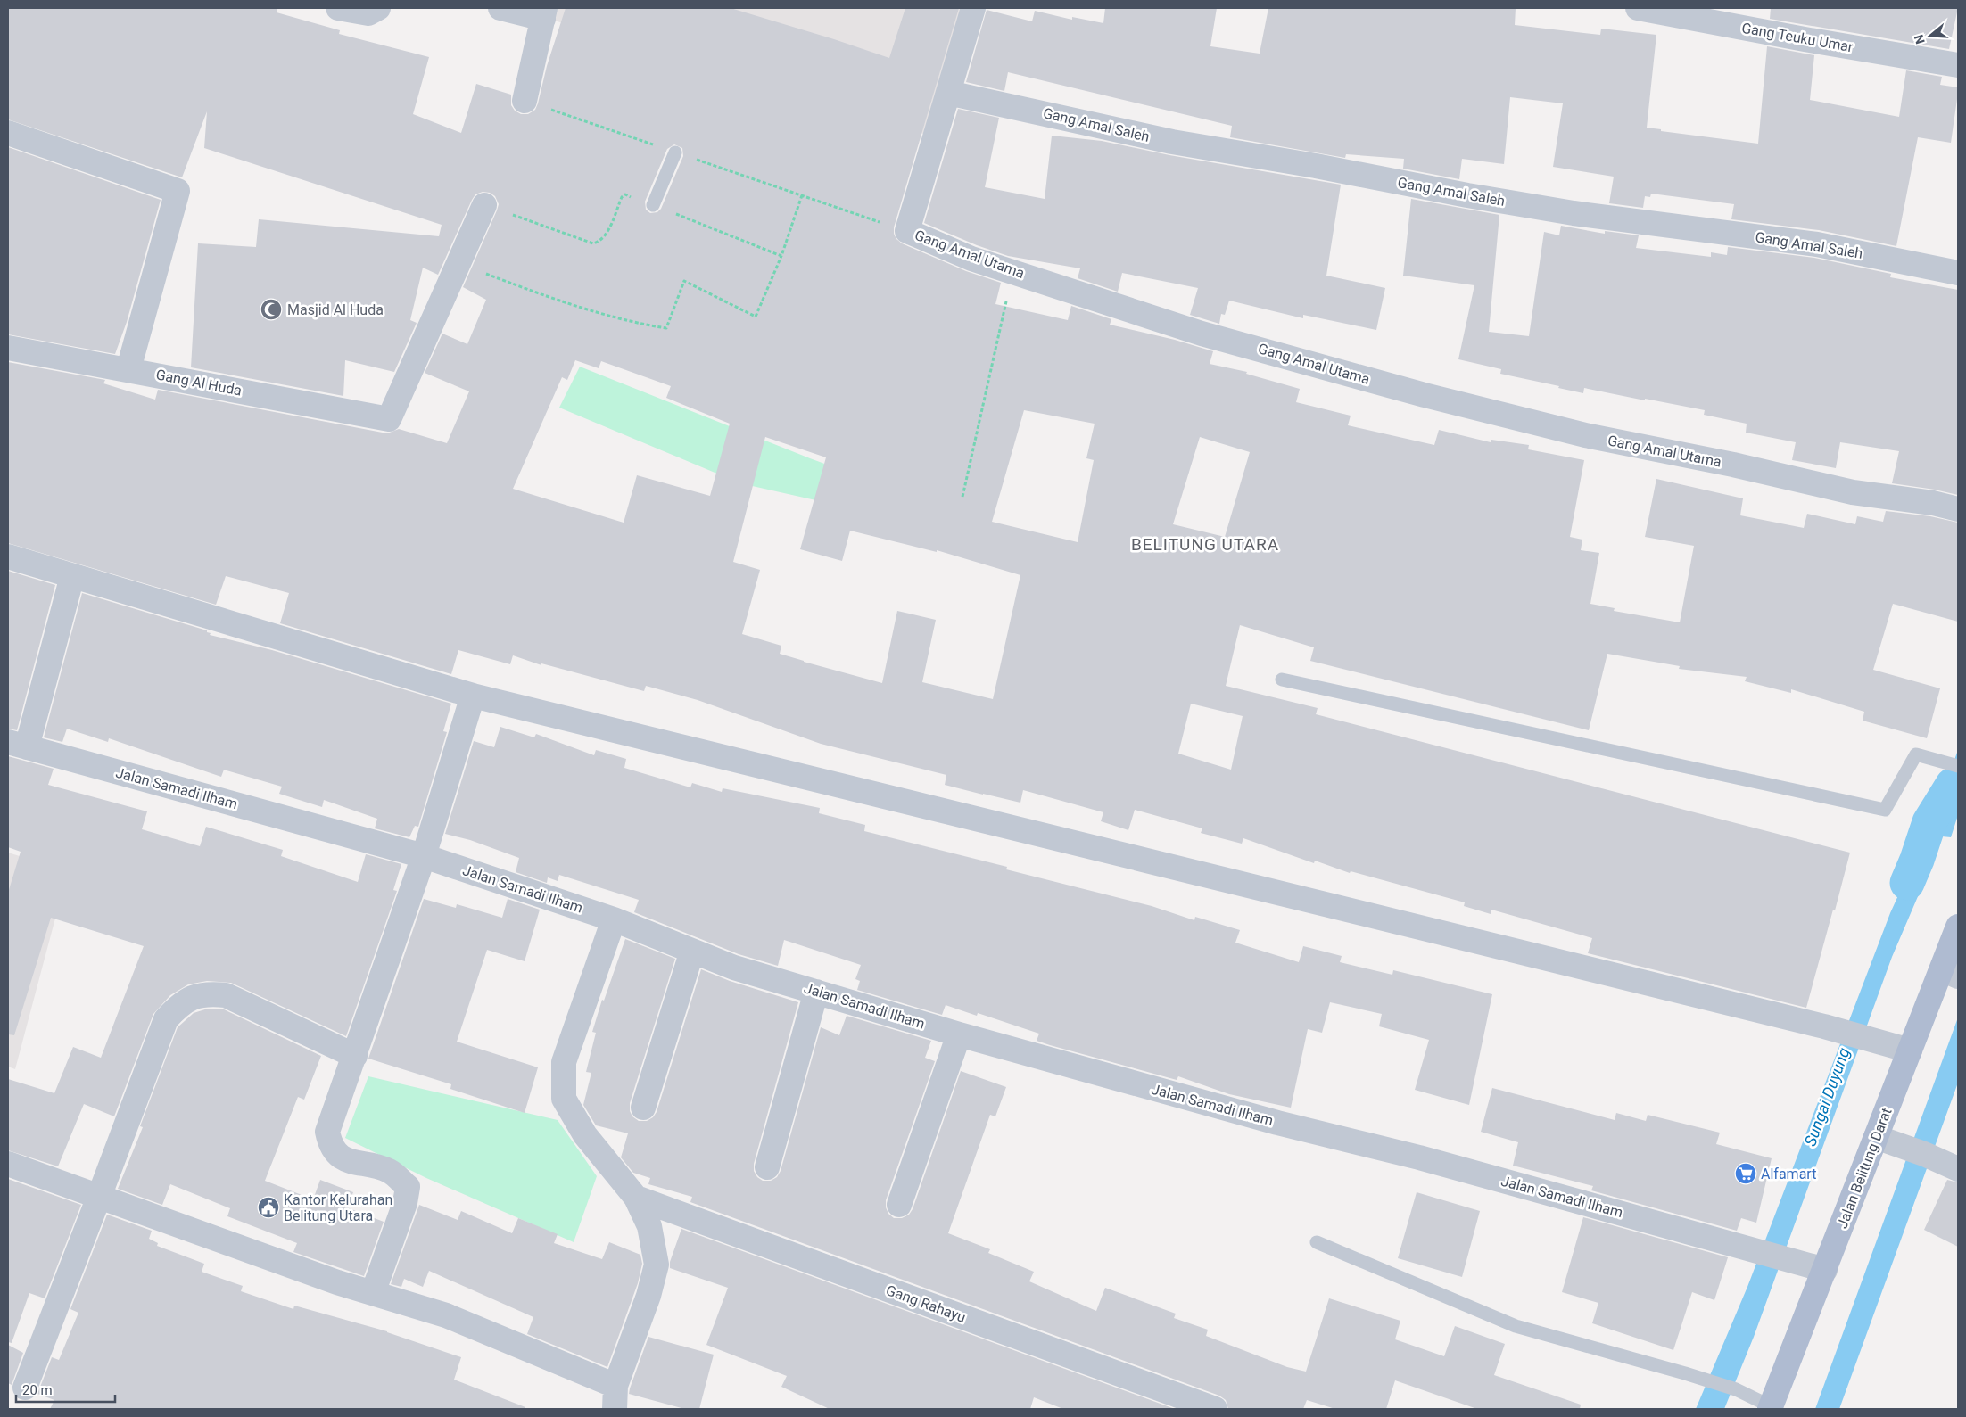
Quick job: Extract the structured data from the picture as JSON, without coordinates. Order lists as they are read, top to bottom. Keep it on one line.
{"streets":{"main road":["Jalan Belitung Darat"],"street":["Gang Teuku Umar","Gang Amal Saleh","Gang Amal Utama","Gang Al Huda","Jalan Samadi Ilham","Gang Rahayu"]},"crossings":[["Gang Amal Saleh","Gang Amal Utama"],["Jalan Samadi Ilham","Jalan Belitung Darat"]],"districts":["BELITUNG UTARA"],"water":["Sungai Duyung"],"places":{"mosque":["Masjid Al Huda"],"supermarket":["Alfamart"],"public building":["Kantor Kelurahan Belitung Utara"]},"scale_bar":"20 m","north":"left"}
